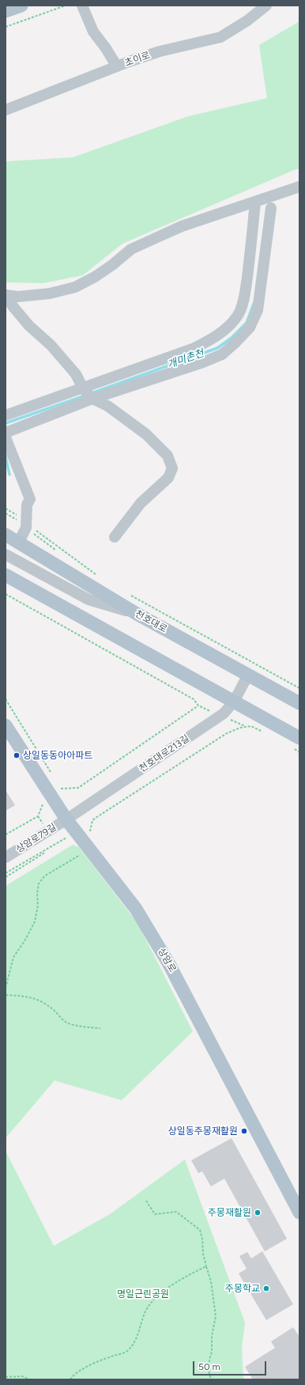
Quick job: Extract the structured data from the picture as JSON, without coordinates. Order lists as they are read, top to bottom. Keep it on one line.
{"streets":{"main road":["천호대로","상암로"],"street":["초이로","천호대로213길","상암로79길"]},"crossings":[["천호대로","천호대로213길"],["천호대로213길","상암로79길"],["천호대로213길","상암로"],["상암로79길","상암로"]],"water":["개미촌천"],"parks":["명일근린공원"],"places":["상일동동아아파트","상일동주몽재활원","주몽재활원","주몽학교"],"scale_bar":"50 m"}
